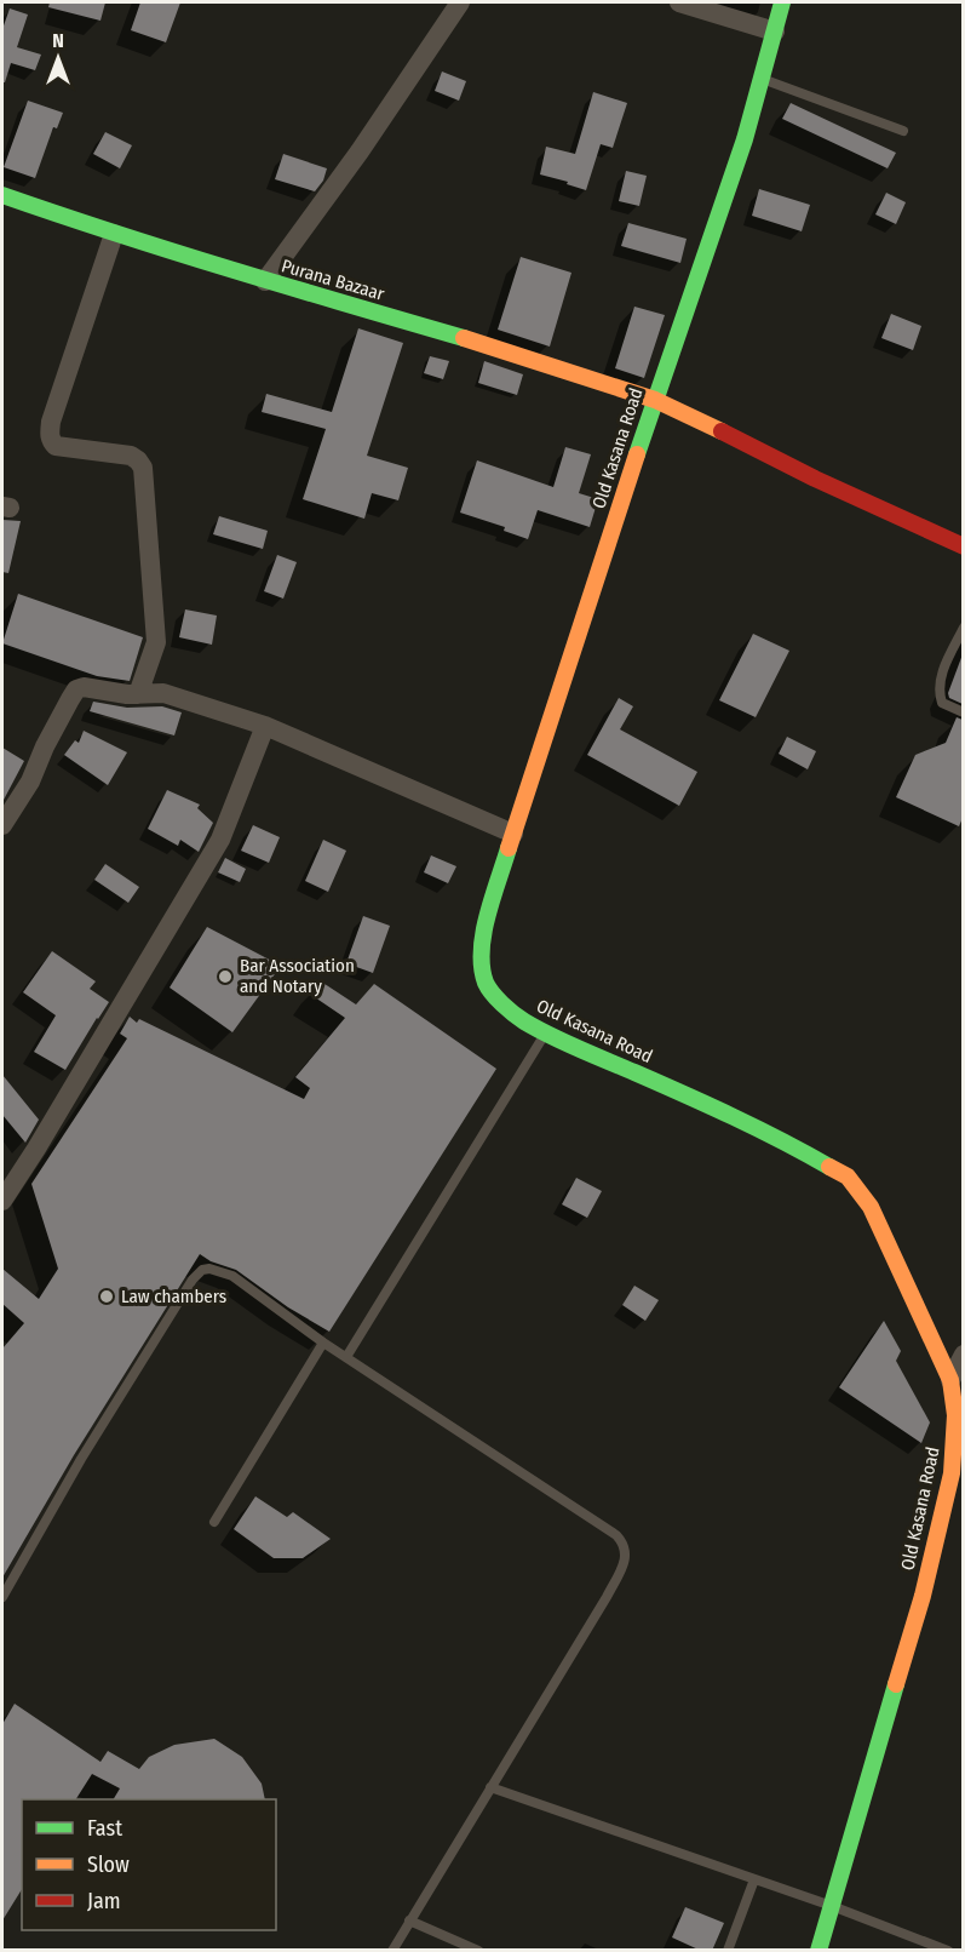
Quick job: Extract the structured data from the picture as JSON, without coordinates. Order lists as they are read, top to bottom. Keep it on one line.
{"streets":{"street":["Purana Bazaar","Old Kasana Road"]},"crossings":[["Purana Bazaar","Old Kasana Road"]],"places":["Bar Association and Notary","Law chambers"],"legend":["Fast","Slow","Jam"],"north":"top"}
